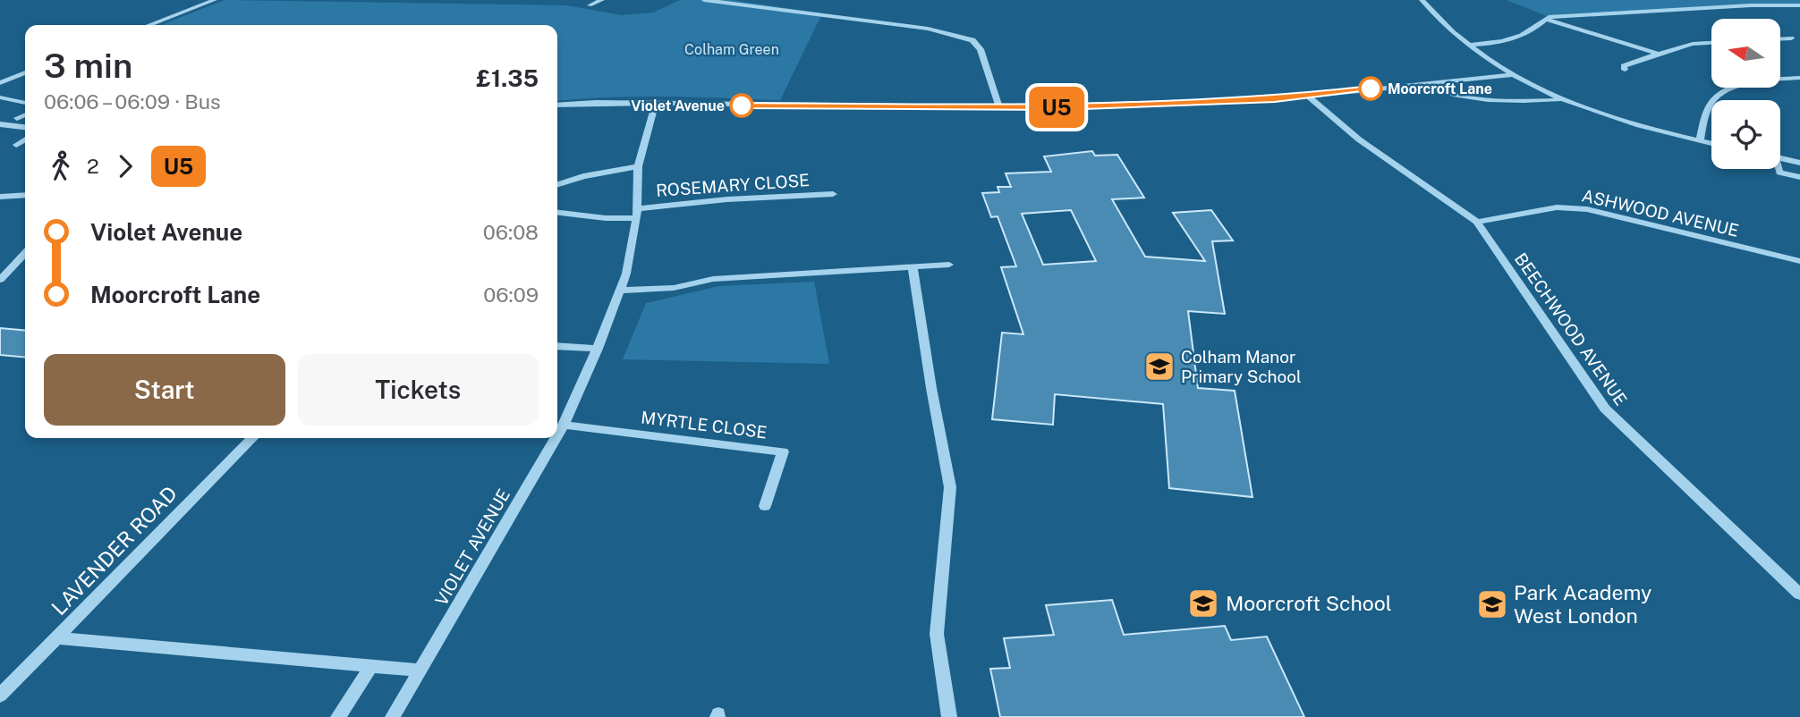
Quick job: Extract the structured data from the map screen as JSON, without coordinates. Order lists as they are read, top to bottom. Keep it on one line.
{"streets":{"street":["ROSEMARY CLOSE","ASHWOOD AVENUE","BEECHWOOD AVENUE","MYRTLE CLOSE","VIOLET AVENUE","LAVENDER ROAD"]},"crossings":[["ROSEMARY CLOSE","VIOLET AVENUE"],["ASHWOOD AVENUE","BEECHWOOD AVENUE"],["MYRTLE CLOSE","VIOLET AVENUE"]],"parks":["Colham Green"],"places":{"other":["Moorcroft Lane","Violet Avenue"],"school or university":["Colham Manor Primary School","Moorcroft School","Park Academy West London"]},"lines":["bus line U5"],"north":"left","page":{"on_map":"U5","heading":["3 min","06:06 – 06:09 · Bus","£1.35"],"legs":["2","U5"],"list":[{"name":"Violet Avenue","value":"06:08"},{"name":"Moorcroft Lane","value":"06:09"}],"buttons":["Start","Tickets"]}}
